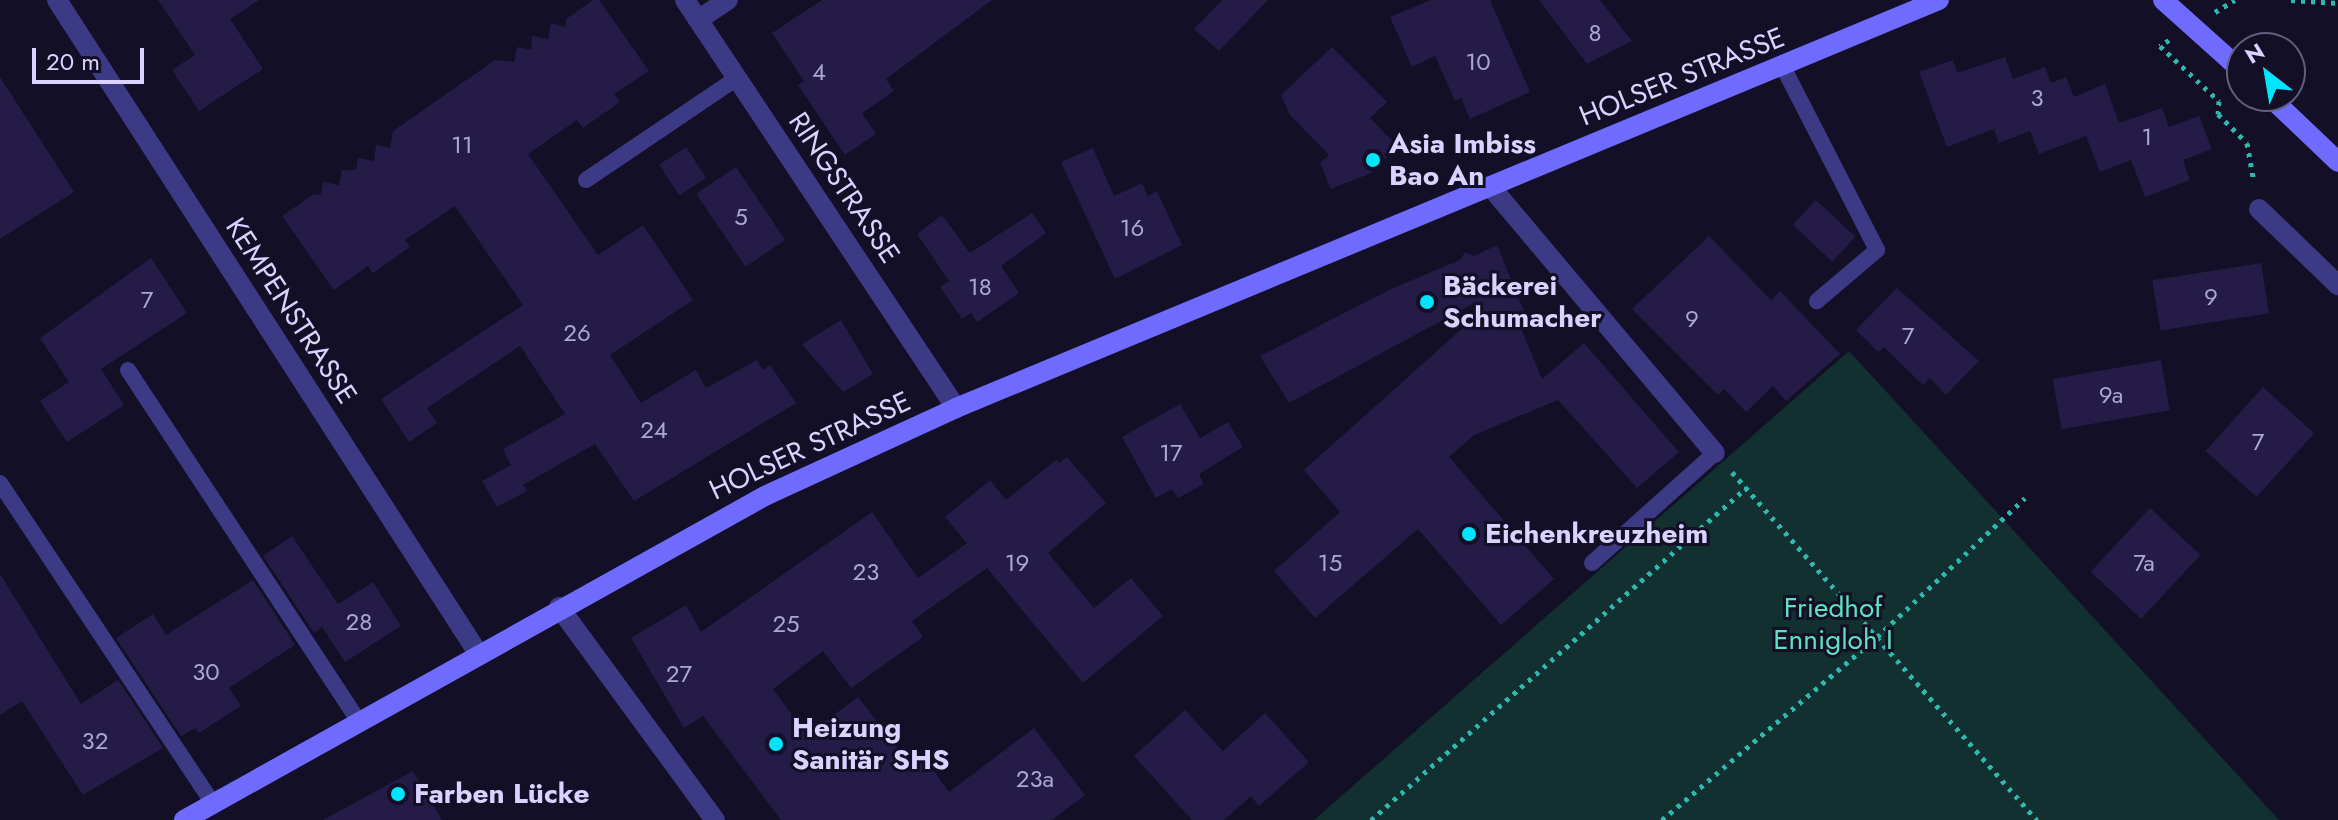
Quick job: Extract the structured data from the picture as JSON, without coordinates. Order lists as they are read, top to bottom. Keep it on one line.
{"streets":{"main road":["HOLSER STRASSE"],"street":["RINGSTRASSE","KEMPENSTRASSE"]},"crossings":[["HOLSER STRASSE","RINGSTRASSE"],["HOLSER STRASSE","KEMPENSTRASSE"]],"parks":["Friedhof Ennigloh I"],"places":["Asia Imbiss Bao An","Bäckerei Schumacher","Eichenkreuzheim","Heizung Sanitär SHS","Farben Lücke"],"house_numbers":["8","10","4","3","1","11","5","16","18","9","7","9","26","7","9a","24","7","17","19","15","7a","23","28","25","30","27","32","23a"],"scale_bar":"20 m","north":"top left"}
